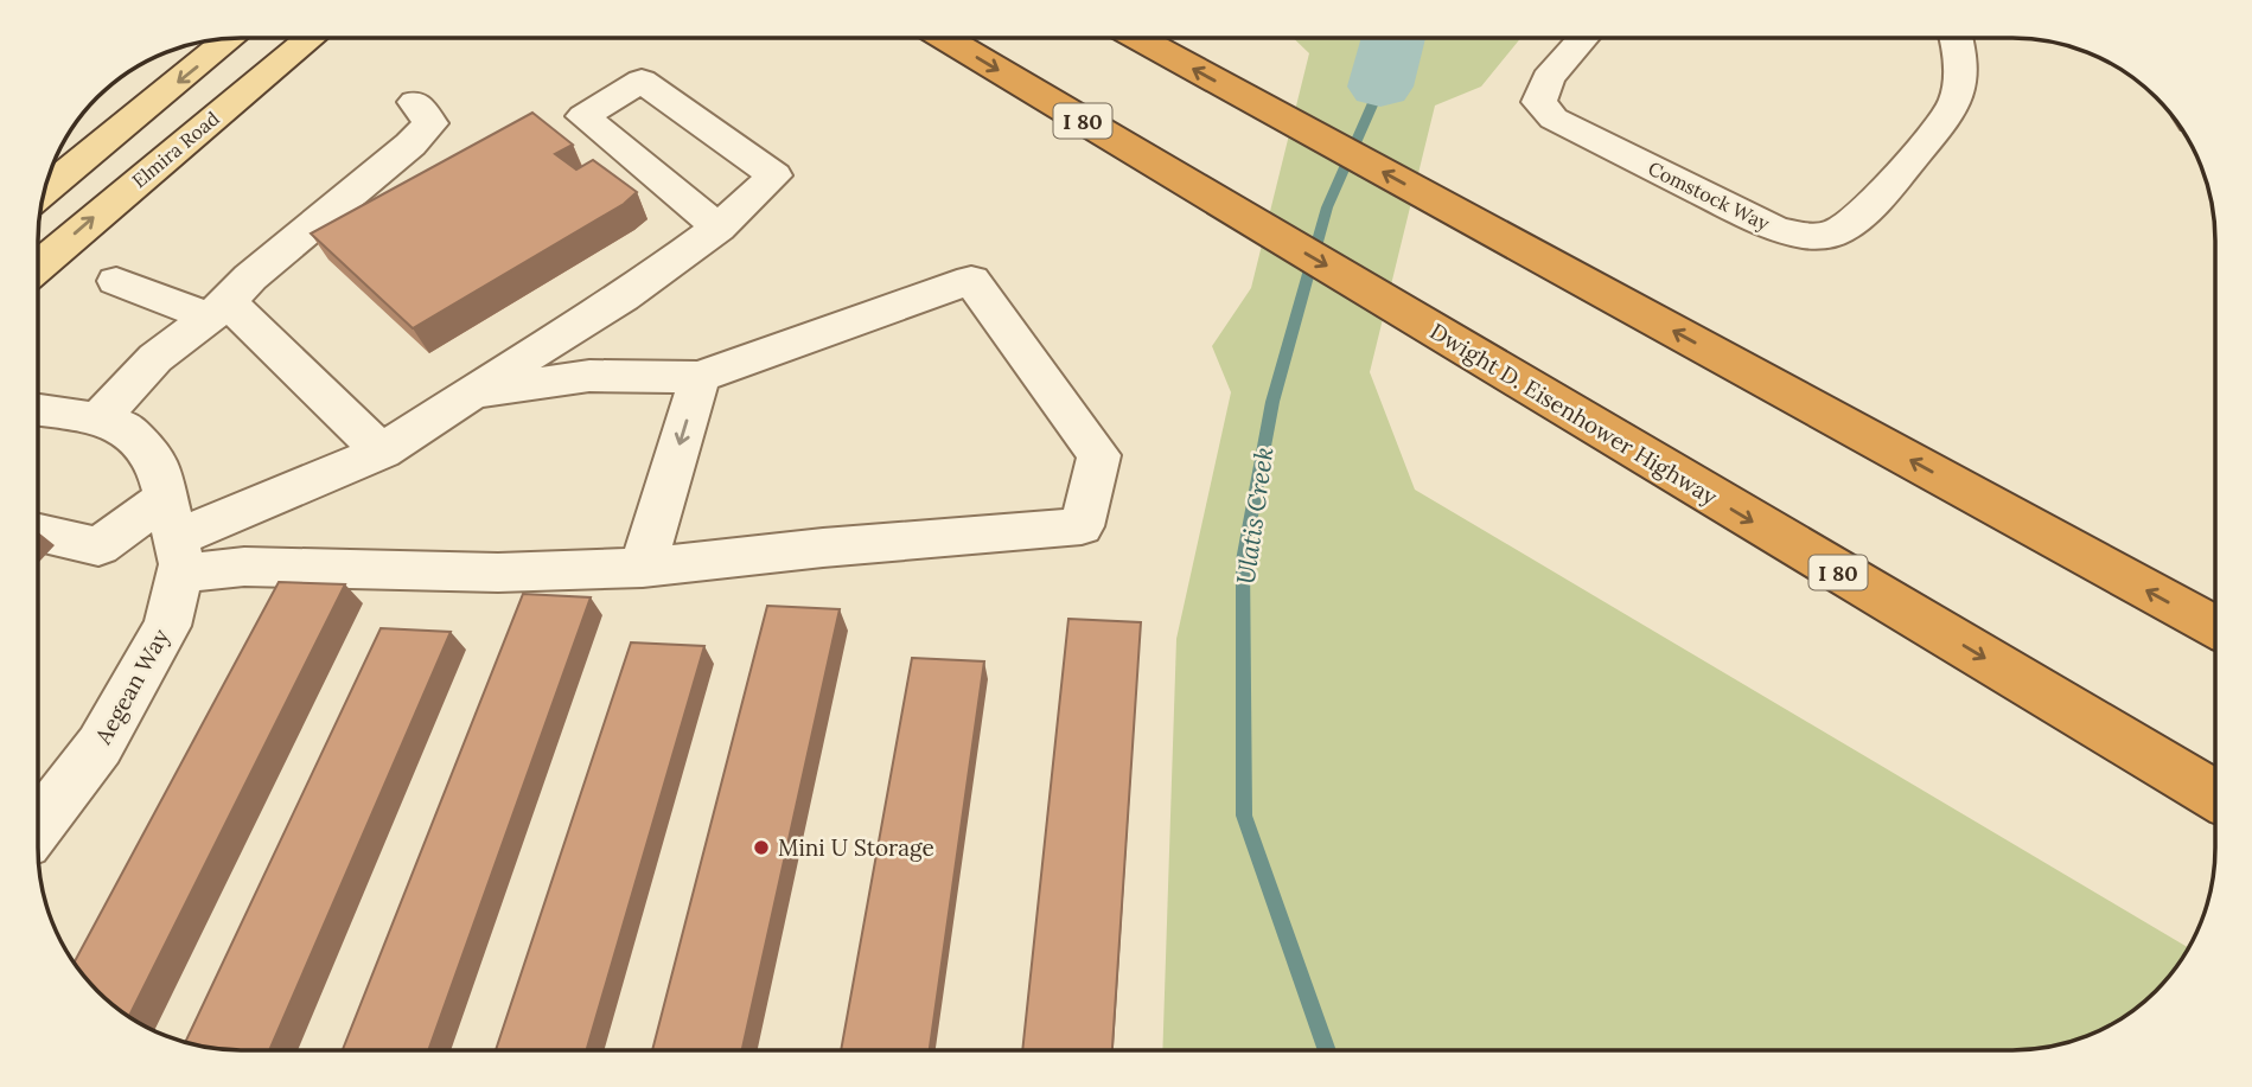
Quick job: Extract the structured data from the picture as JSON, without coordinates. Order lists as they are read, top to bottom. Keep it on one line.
{"streets":{"highway":["I 80","Dwight D. Eisenhower Highway"],"main road":["Elmira Road"],"street":["Comstock Way","Aegean Way"]},"water":["Ulatis Creek"],"places":["Mini U Storage"]}
